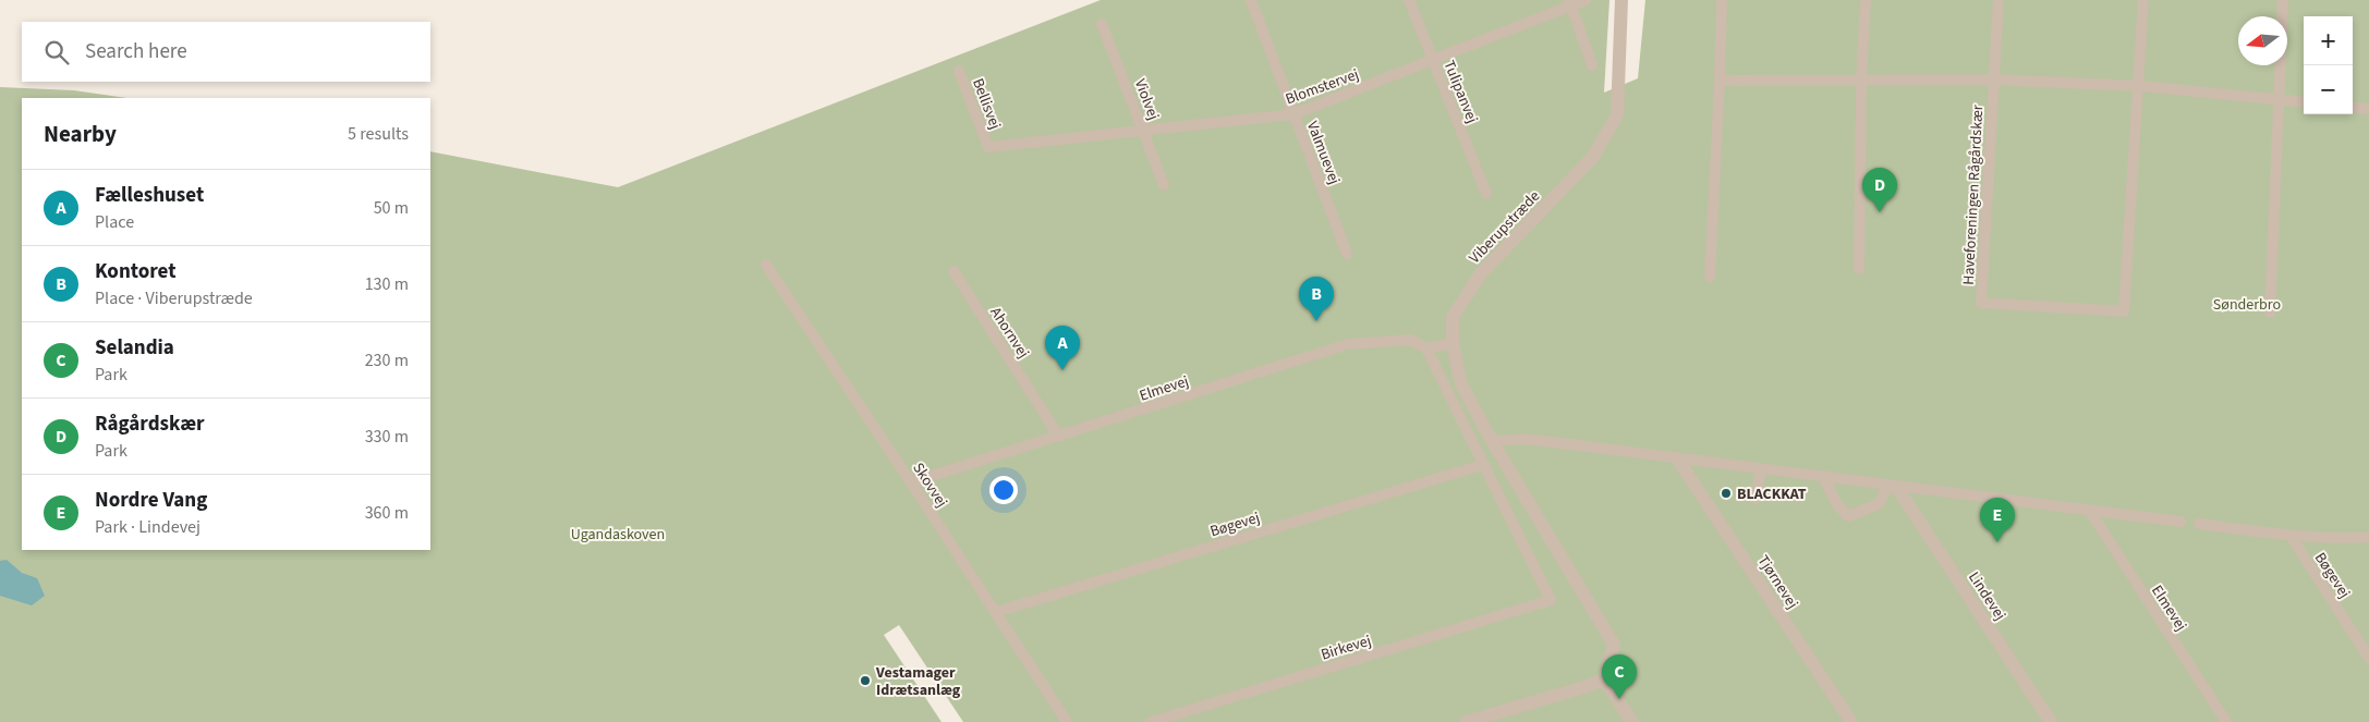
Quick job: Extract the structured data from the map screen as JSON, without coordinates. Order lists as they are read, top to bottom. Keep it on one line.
{"streets":{"street":["Viberupstræde","Tjørnevej","Lindevej"],"lane":["Blomstervej","Tulipanvej","Violvej","Bellisvej","Valmuevej","Haveforeningen Rågårdskær","Ahornvej","Elmevej","Skovvej","Bøgevej","Birkevej"]},"crossings":[["Blomstervej","Tulipanvej"],["Blomstervej","Violvej"],["Blomstervej","Bellisvej"],["Blomstervej","Valmuevej"],["Ahornvej","Elmevej"],["Elmevej","Skovvej"],["Skovvej","Bøgevej"],["Bøgevej","Birkevej"]],"parks":["Sønderbro","Ugandaskoven"],"places":["BLACKKAT","Vestamager Idrætsanlæg"],"north":"left","page":{"map_buttons":["+","−"],"search":"Search here","heading":["Nearby","5 results"],"pins":["D","B","A","E","C"],"list":[{"mark":"A","name":"Fælleshuset","note":"Place","value":"50 m"},{"mark":"B","name":"Kontoret","note":"Place · Viberupstræde","value":"130 m"},{"mark":"C","name":"Selandia","note":"Park","value":"230 m"},{"mark":"D","name":"Rågårdskær","note":"Park","value":"330 m"},{"mark":"E","name":"Nordre Vang","note":"Park · Lindevej","value":"360 m"}]}}
